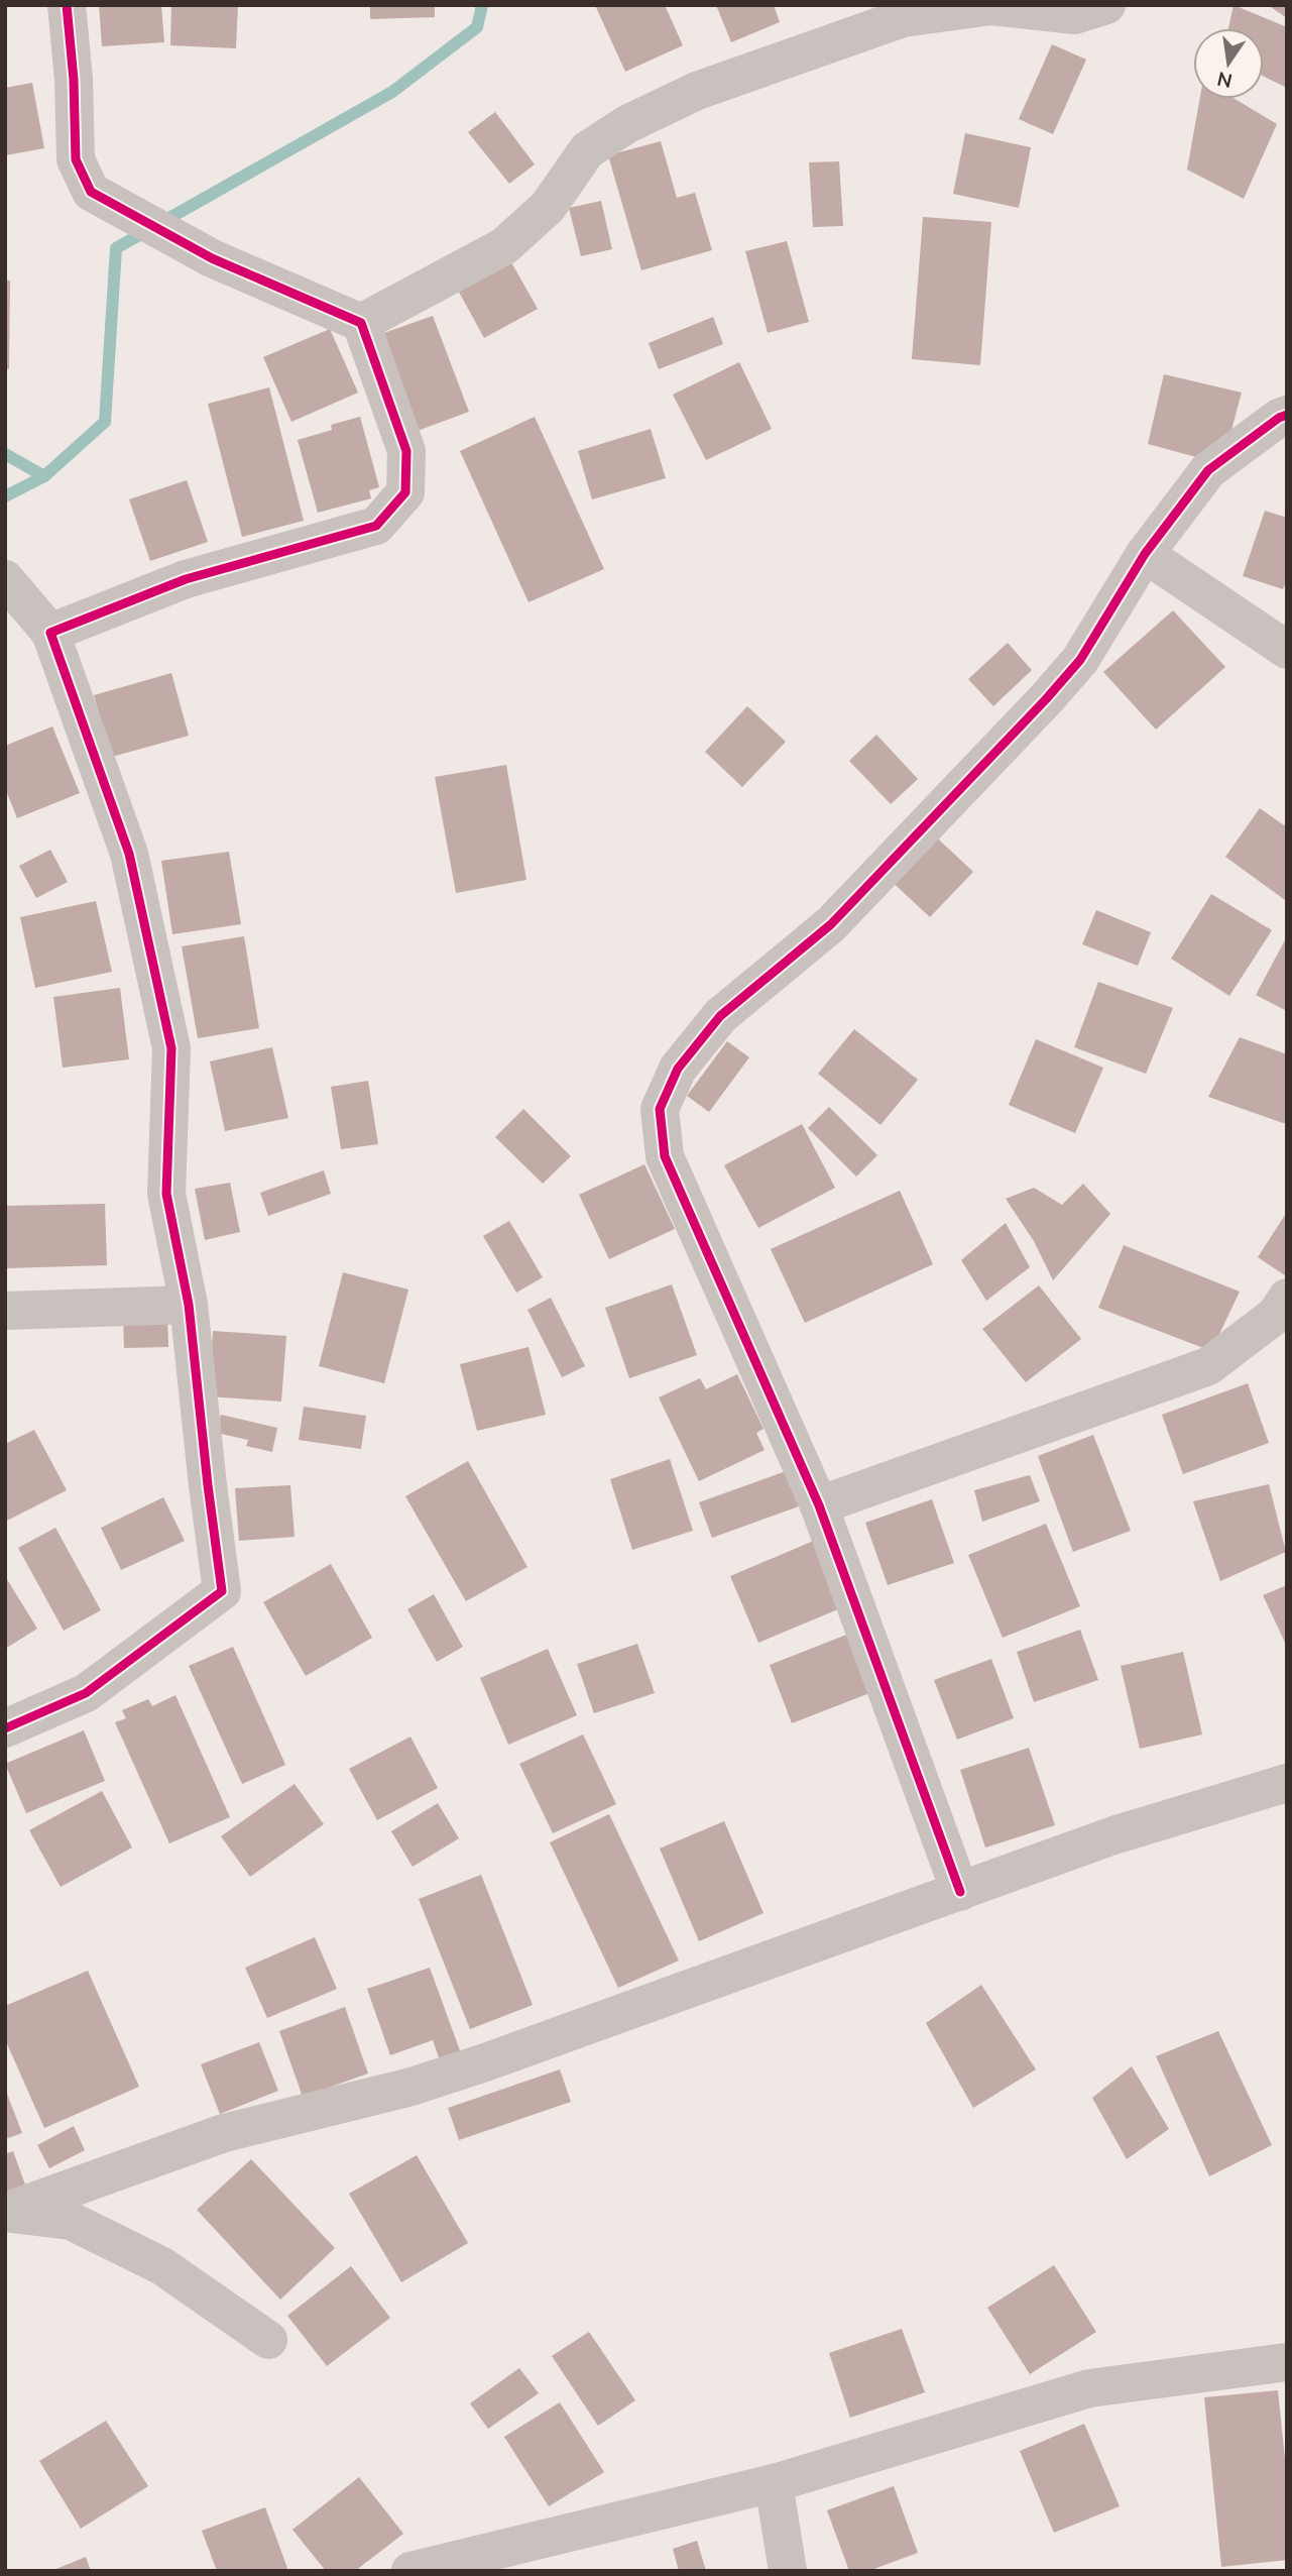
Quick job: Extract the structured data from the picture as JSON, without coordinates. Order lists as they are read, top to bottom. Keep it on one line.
{"north":"bottom"}
